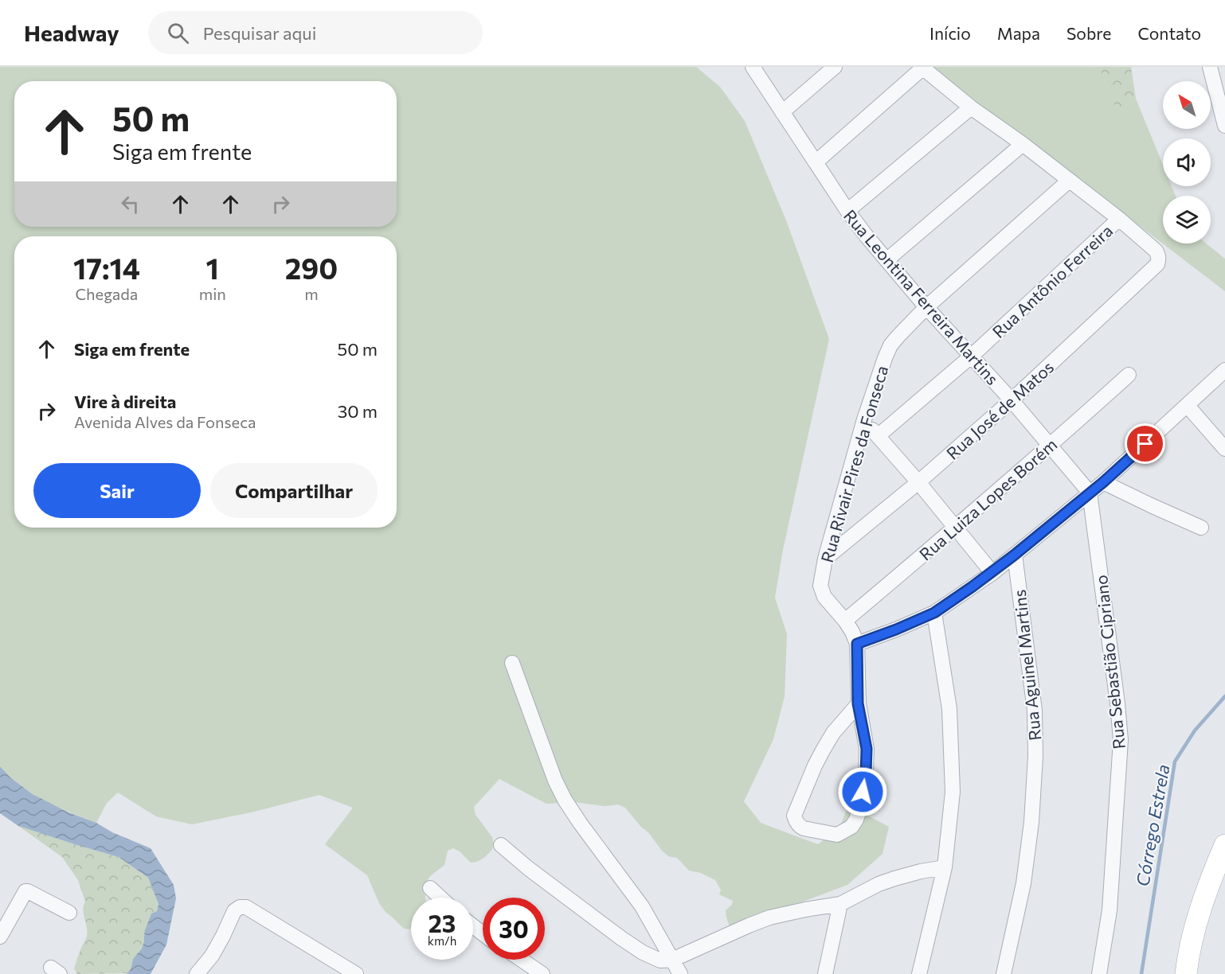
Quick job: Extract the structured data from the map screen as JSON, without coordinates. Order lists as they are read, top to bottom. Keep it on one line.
{"streets":{"street":["Rua Antônio Ferreira","Rua Leontina Ferreira Martins","Rua José de Matos","Rua Rivair Pires da Fonseca","Rua Luiza Lopes Borém","Rua Sebastião Cipriano","Rua Aguinel Martins"]},"crossings":[["Rua Antônio Ferreira","Rua Leontina Ferreira Martins"],["Rua Antônio Ferreira","Rua José de Matos"],["Rua Leontina Ferreira Martins","Rua José de Matos"],["Rua Leontina Ferreira Martins","Rua Rivair Pires da Fonseca"],["Rua Leontina Ferreira Martins","Rua Luiza Lopes Borém"],["Rua Leontina Ferreira Martins","Rua Sebastião Cipriano"],["Rua José de Matos","Rua Rivair Pires da Fonseca"],["Rua Rivair Pires da Fonseca","Rua Luiza Lopes Borém"]],"water":["Córrego Estrela"],"north":"top left","page":{"header":"Headway","search":"Pesquisar aqui","nav":["Início","Mapa","Sobre","Contato"],"turn":["50 m","Siga em frente"],"eta":["17:14","Chegada","1","min","290","m"],"list":[{"name":"Siga em frente","value":"50 m"},{"name":"Vire à direita","note":"Avenida Alves da Fonseca","value":"30 m"}],"buttons":["Sair","Compartilhar"],"speed":"23 km/h","limit":"30"}}
